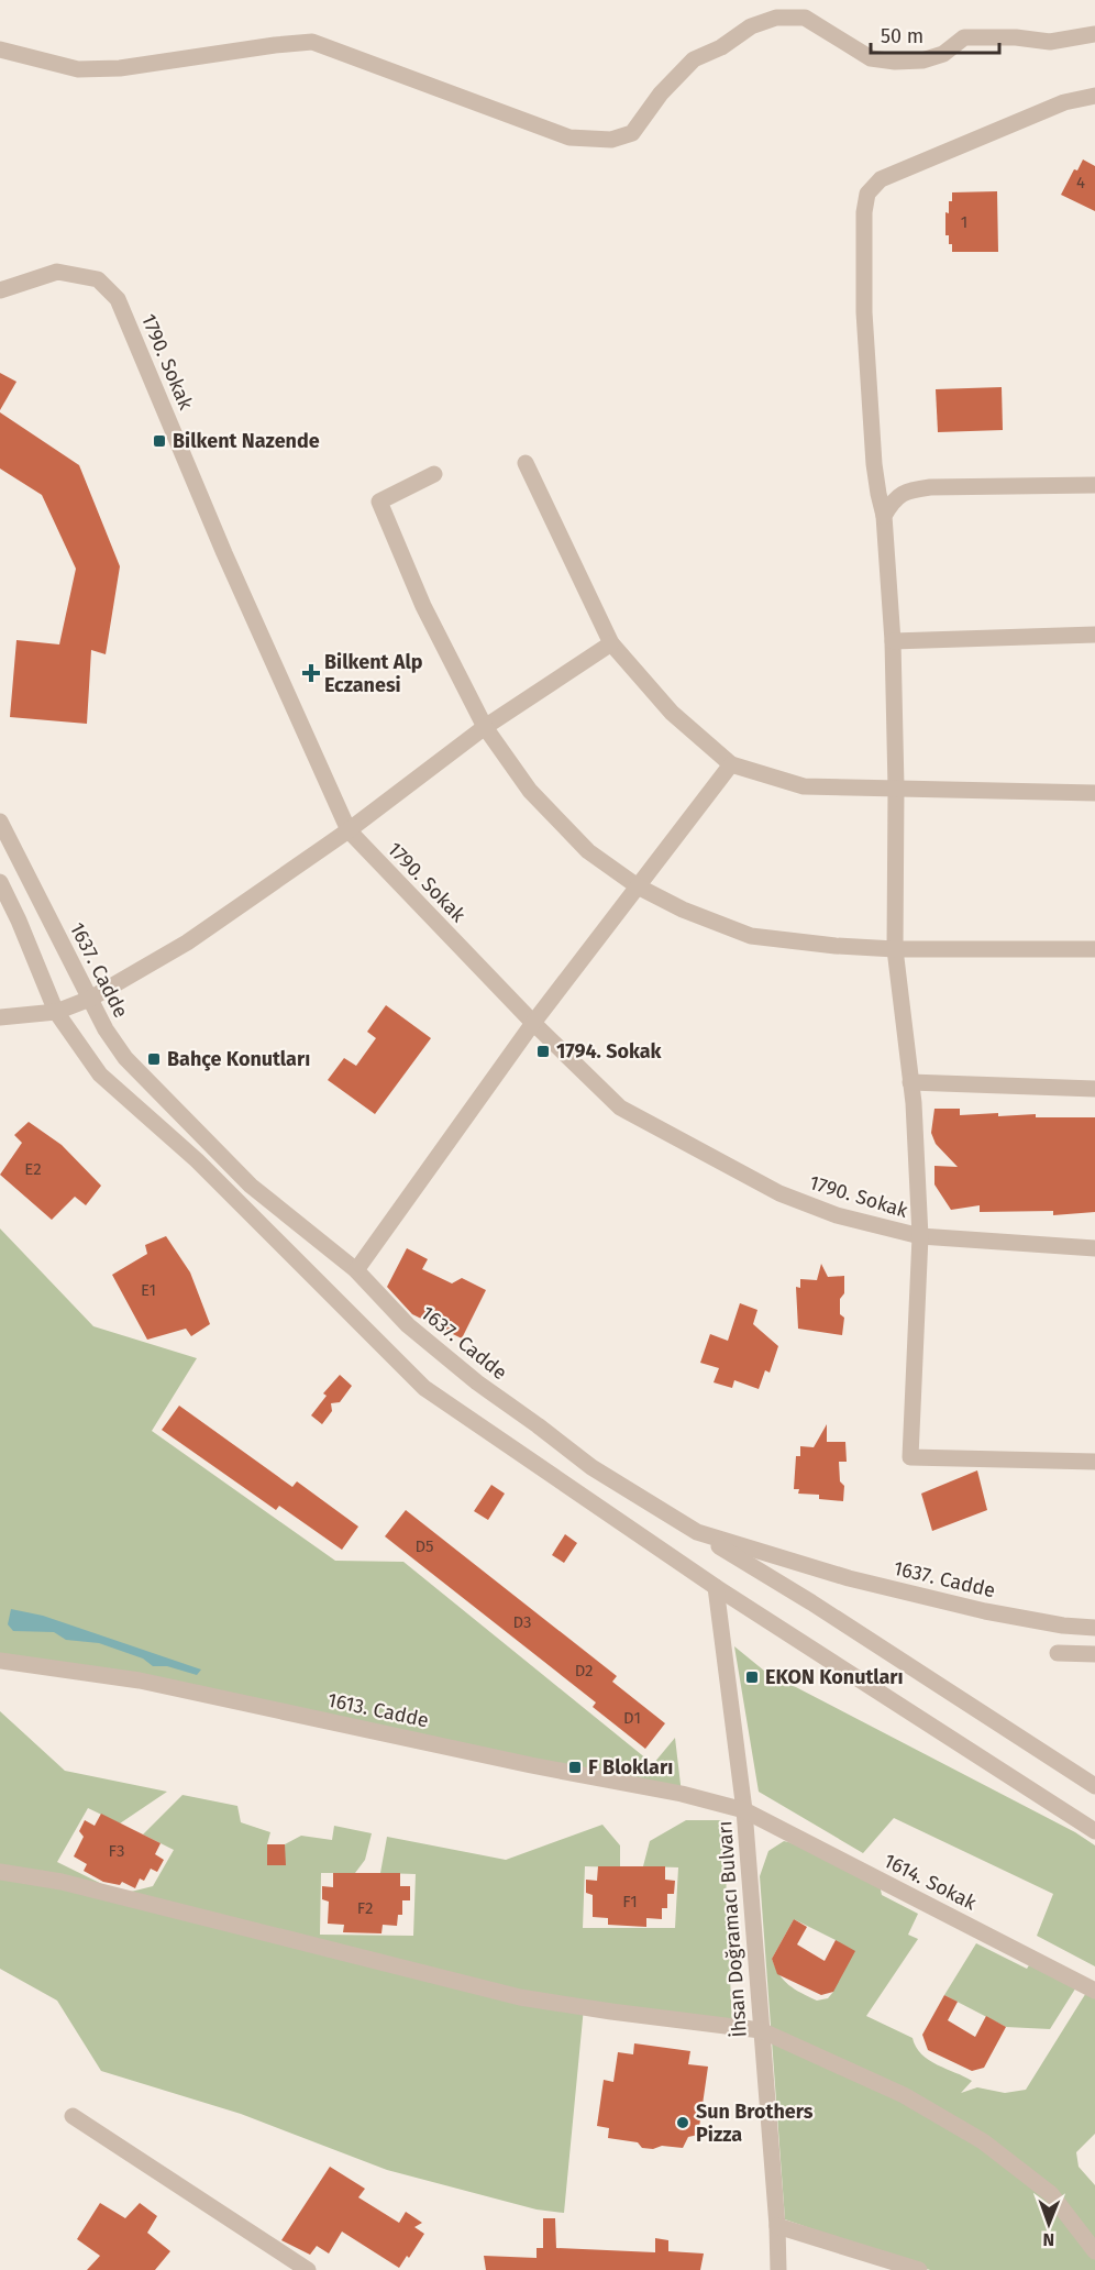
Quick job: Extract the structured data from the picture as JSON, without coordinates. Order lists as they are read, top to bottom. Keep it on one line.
{"streets":{"street":["1790. Sokak","1637. Cadde","1613. Cadde","1614. Sokak","İhsan Doğramacı Bulvarı"]},"crossings":[["1613. Cadde","1614. Sokak"],["1613. Cadde","İhsan Doğramacı Bulvarı"],["1614. Sokak","İhsan Doğramacı Bulvarı"]],"places":{"transit":["Bilkent Nazende","1794. Sokak","Bahçe Konutları","EKON Konutları","F Blokları"],"health":["Bilkent Alp Eczanesi"],"other":["Sun Brothers Pizza"]},"house_numbers":["4","1","E2","E1","D5","D3","D2","D1","F3","F1","F2"],"scale_bar":"50 m","north":"bottom"}
